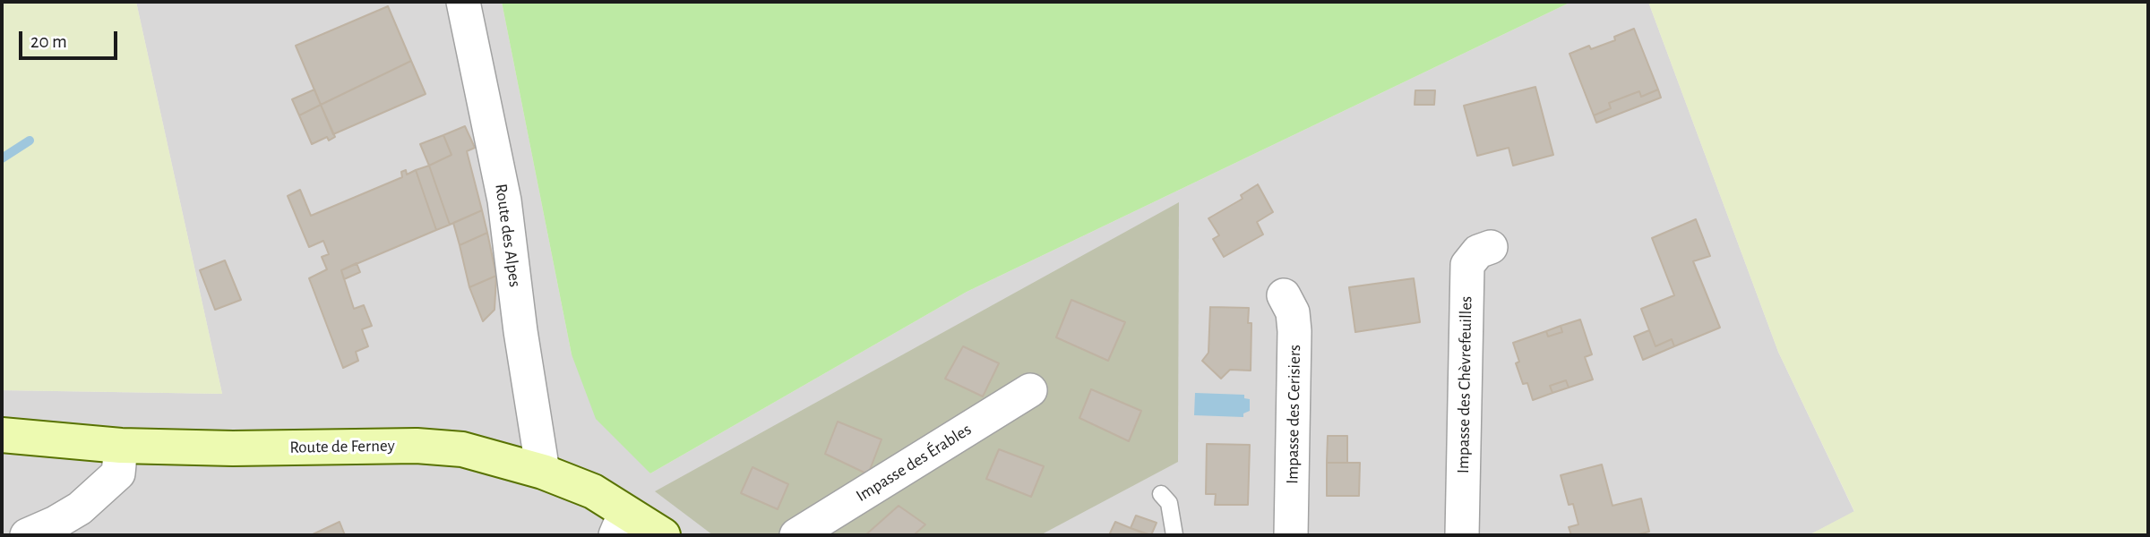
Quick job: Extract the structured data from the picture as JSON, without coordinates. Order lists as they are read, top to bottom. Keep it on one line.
{"streets":{"main road":["Route de Ferney"],"street":["Route des Alpes","Impasse des Chèvrefeuilles","Impasse des Cerisiers","Impasse des Érables"]},"crossings":[["Route des Alpes","Route de Ferney"]],"scale_bar":"20 m"}
